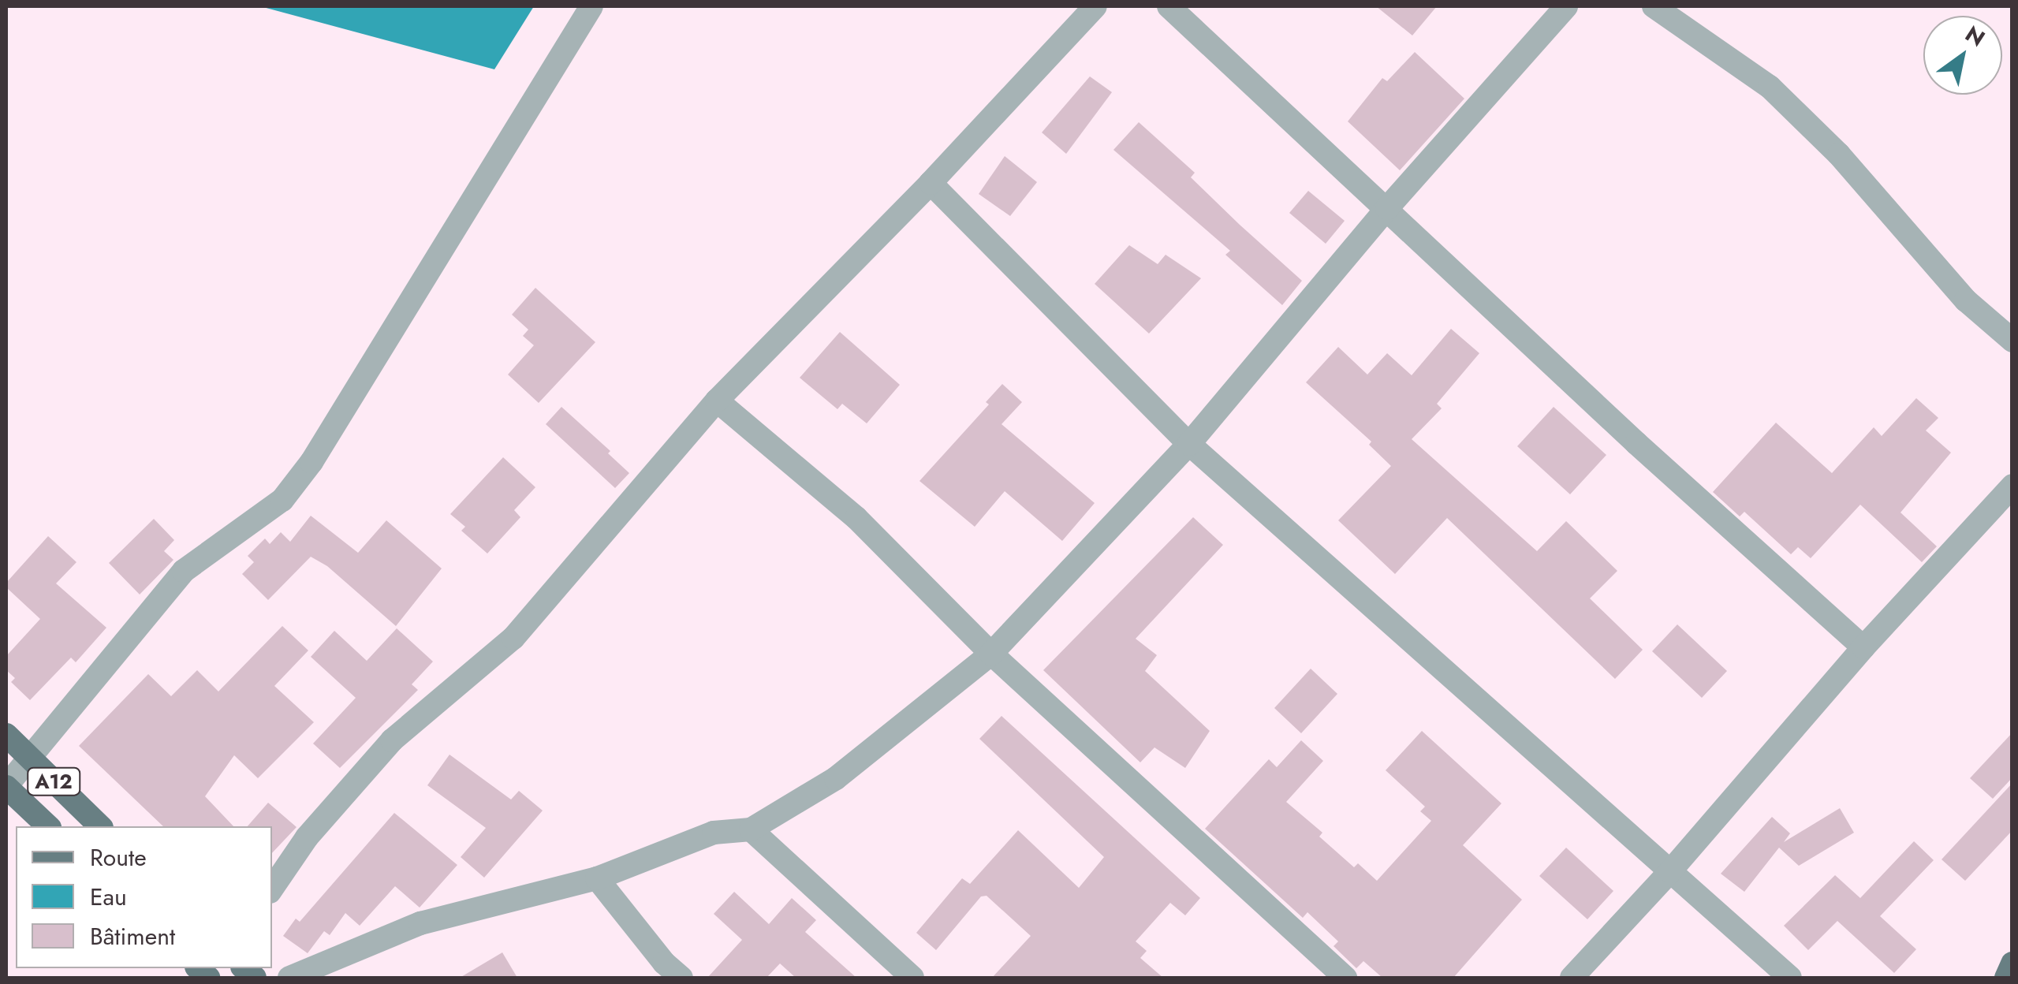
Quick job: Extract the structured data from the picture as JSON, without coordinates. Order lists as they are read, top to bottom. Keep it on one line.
{"streets":{"main road":["A12"]},"legend":["Route","Eau","Bâtiment"],"north":"top right"}
